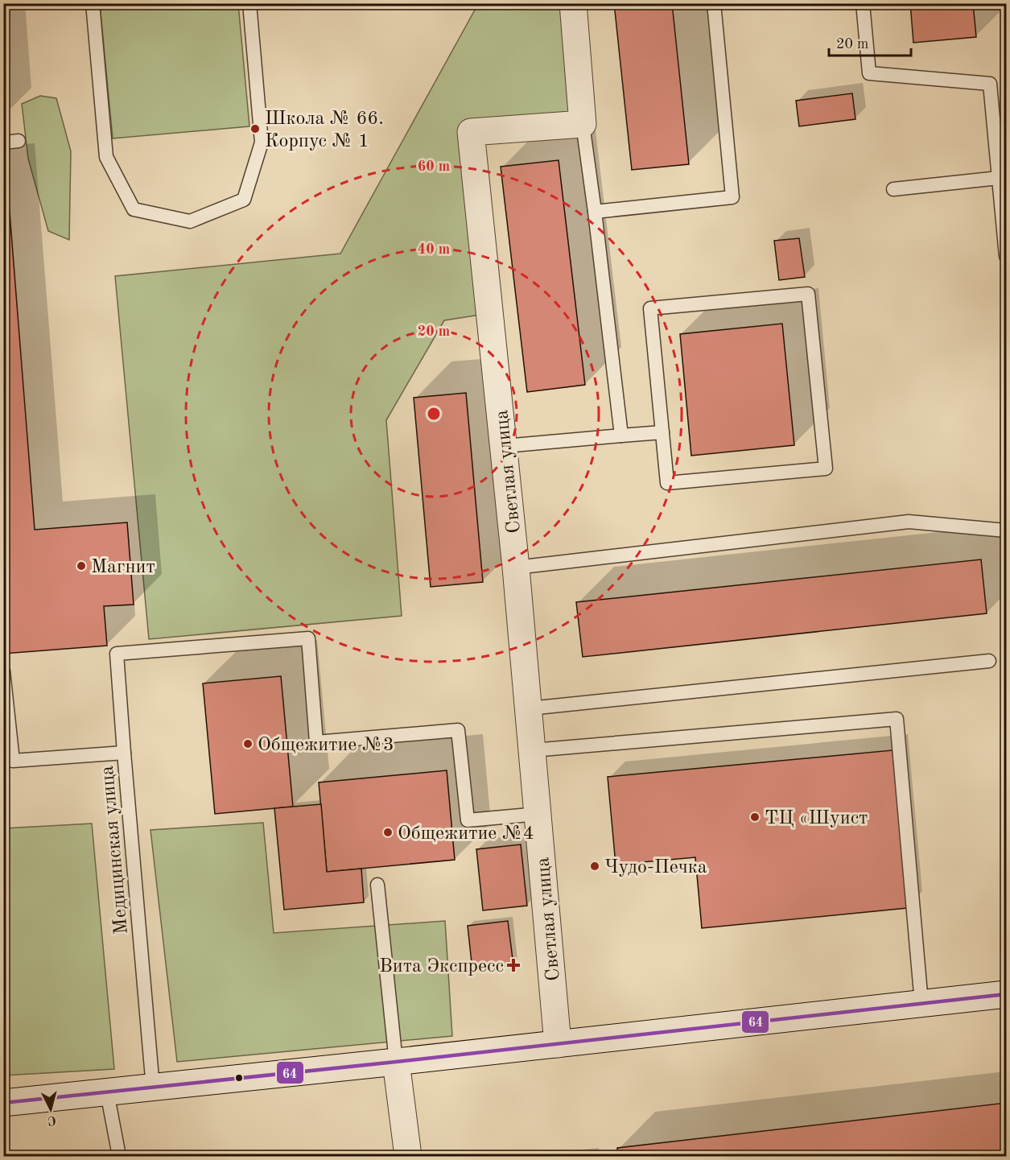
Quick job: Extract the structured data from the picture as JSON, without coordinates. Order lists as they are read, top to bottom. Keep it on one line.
{"streets":{"street":["Светлая улица"],"lane":["Медицинская улица"]},"places":{"other":["Школа № 66. Корпус № 1","Магнит","Общежитие №3","ТЦ «Шуист","Общежитие №4","Чудо-Печка"],"health":["Вита Экспресс"]},"lines":["transit line 64"],"scale_bar":"20 m","north":"bottom","rings":["60 m","40 m","20 m"]}
